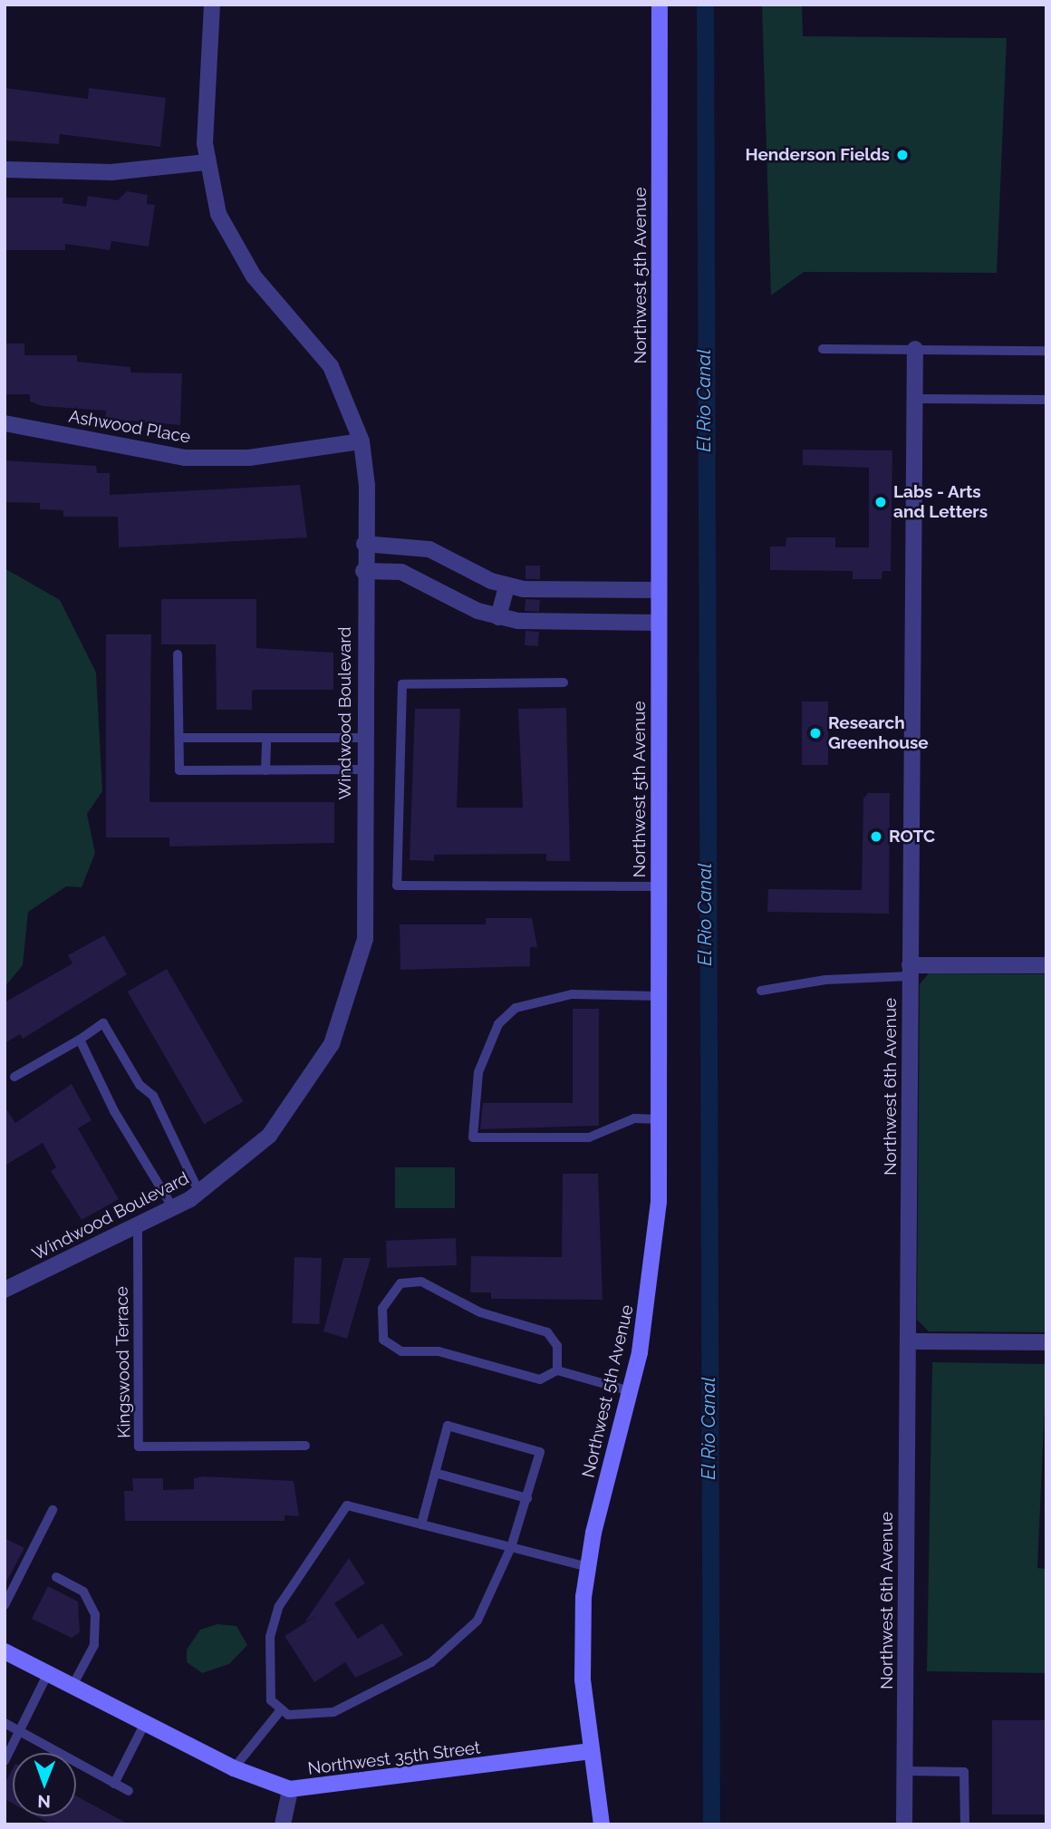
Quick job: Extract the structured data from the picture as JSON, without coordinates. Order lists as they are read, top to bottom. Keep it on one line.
{"streets":{"street":["Northwest 5th Avenue","Ashwood Place","Windwood Boulevard","Northwest 6th Avenue","Northwest 35th Street"],"lane":["Kingswood Terrace"]},"crossings":[["Northwest 5th Avenue","Northwest 35th Street"],["Ashwood Place","Windwood Boulevard"],["Windwood Boulevard","Kingswood Terrace"]],"water":["El Rio Canal"],"places":["Henderson Fields","Labs - Arts and Letters","Research Greenhouse","ROTC"],"north":"bottom"}
